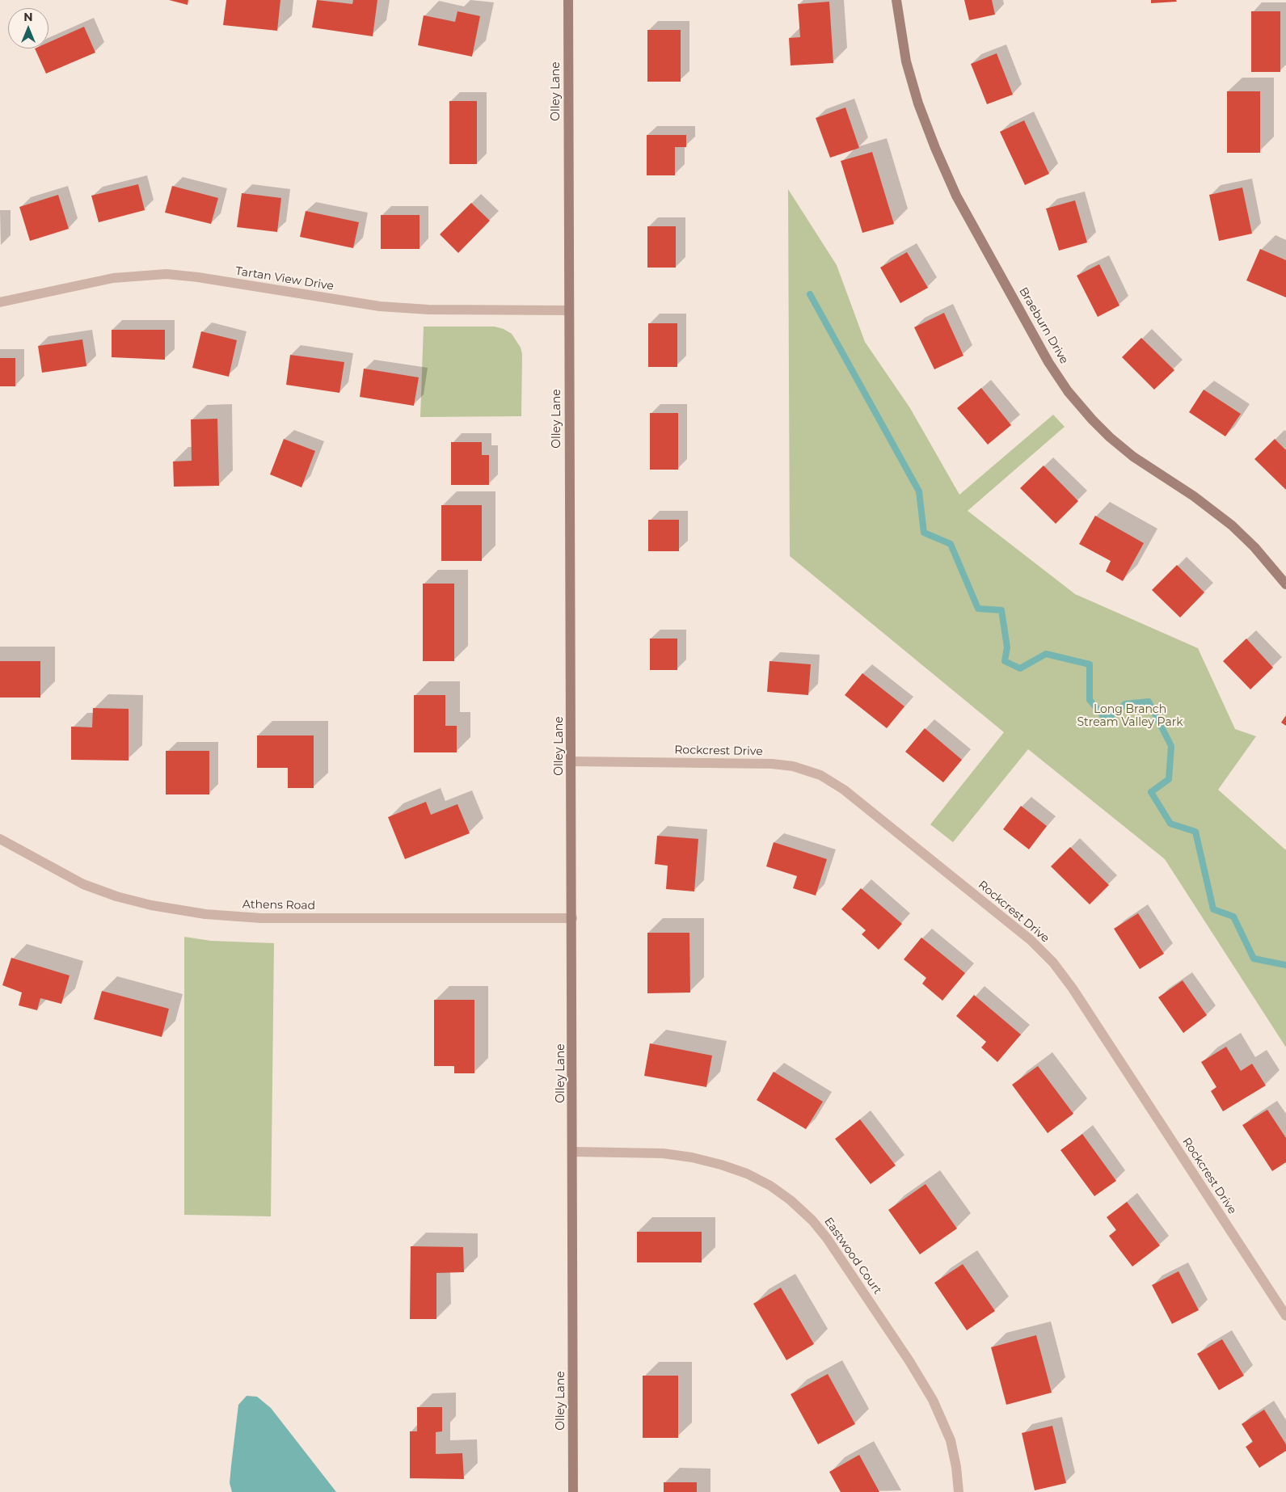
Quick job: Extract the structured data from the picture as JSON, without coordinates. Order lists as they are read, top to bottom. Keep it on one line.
{"streets":{"main road":["Olley Lane","Braeburn Drive"],"street":["Tartan View Drive","Rockcrest Drive","Athens Road","Eastwood Court"]},"crossings":[["Olley Lane","Tartan View Drive"],["Olley Lane","Rockcrest Drive"],["Olley Lane","Athens Road"],["Olley Lane","Eastwood Court"]],"parks":["Long Branch Stream Valley Park"],"north":"top"}
